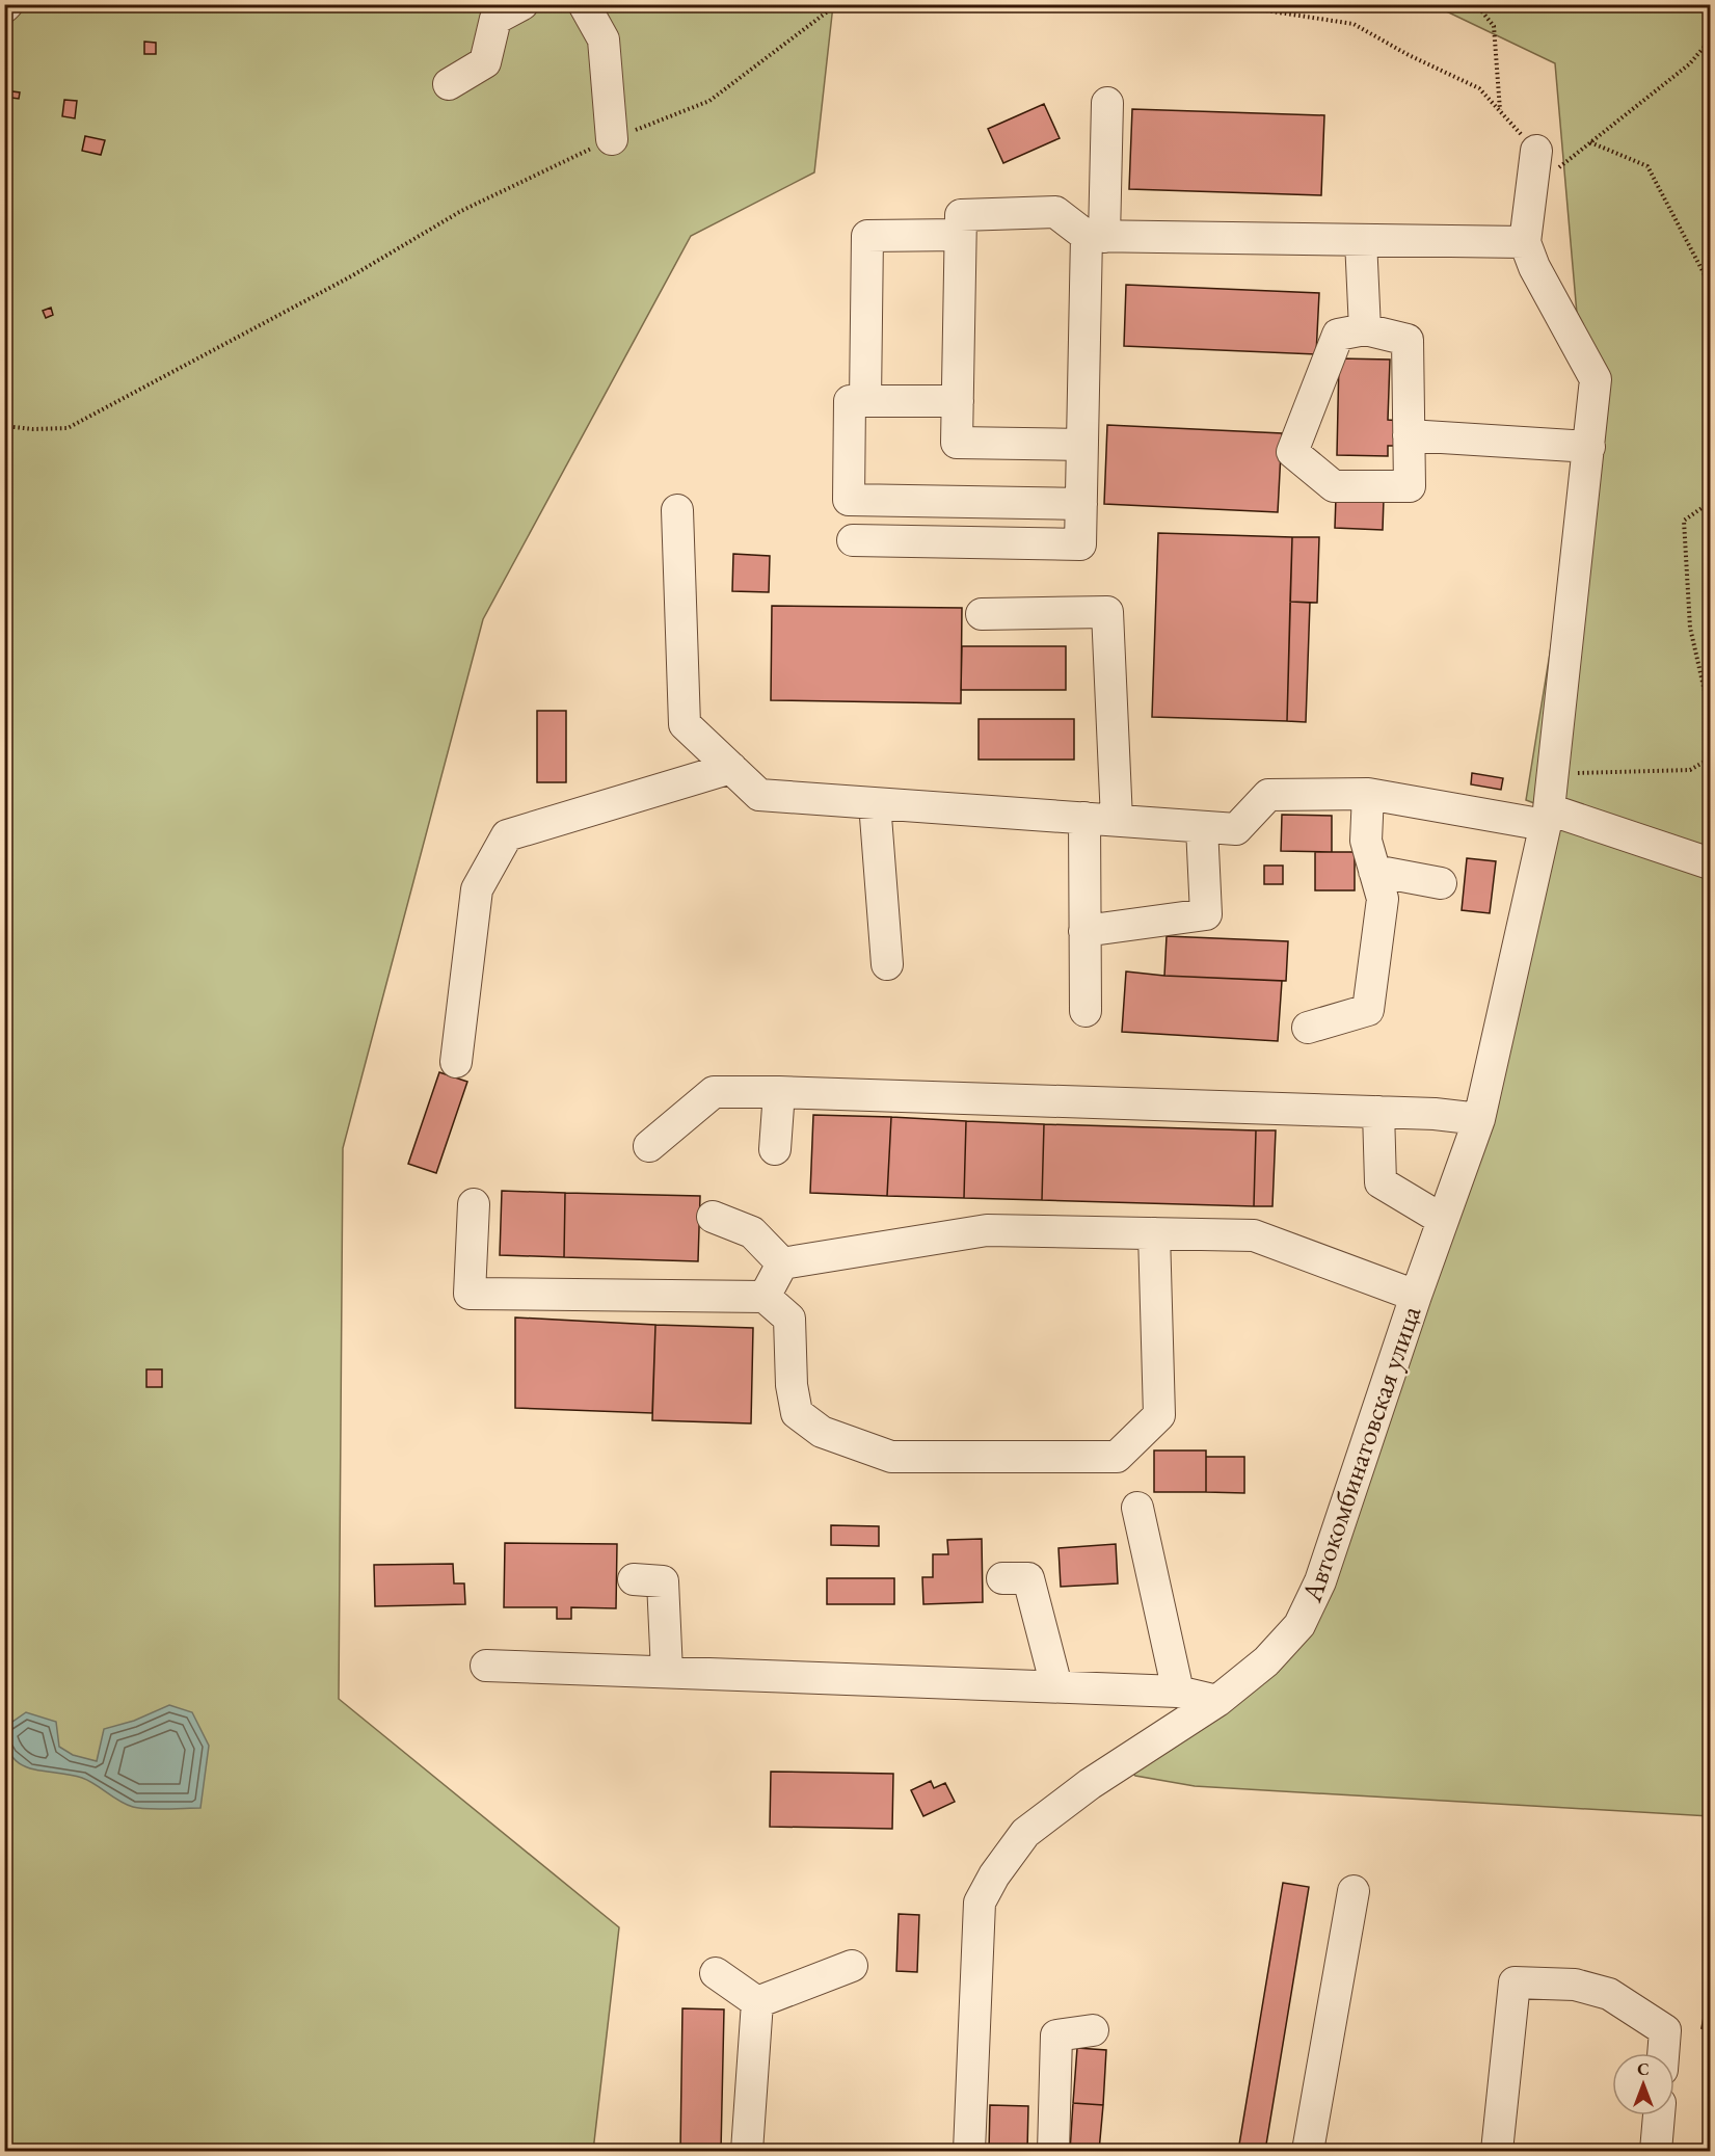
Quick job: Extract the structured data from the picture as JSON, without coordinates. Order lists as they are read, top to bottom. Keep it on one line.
{"streets":{"street":["Автокомбинатовская улица"]},"north":"top"}
